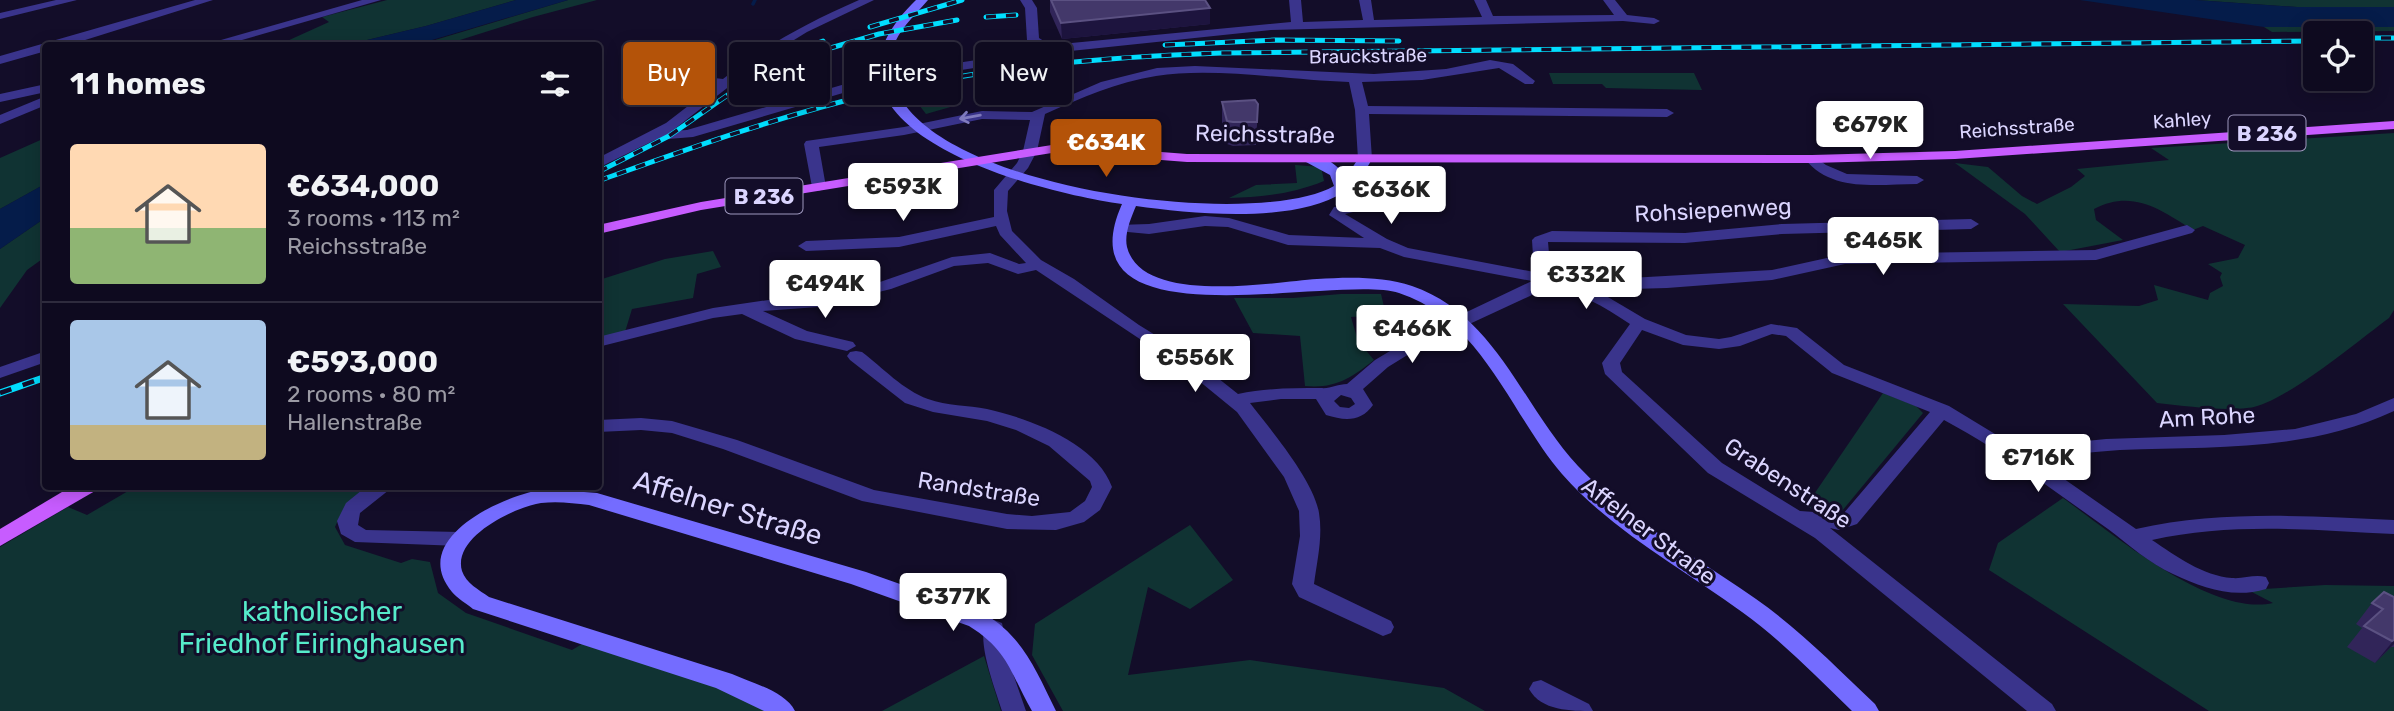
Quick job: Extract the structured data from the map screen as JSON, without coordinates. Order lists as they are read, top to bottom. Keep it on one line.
{"streets":{"main road":["Kahley","Reichsstraße","B 236","Affelner Straße"],"street":["Brauckstraße","Rohsiepenweg","Am Rohe","Grabenstraße","Randstraße"]},"crossings":[["Kahley","Reichsstraße"]],"parks":["katholischer Friedhof Eiringhausen"],"page":{"chip":["Buy","Rent","Filters","New"],"heading":"11 homes","price":["€679K","€634K","€593K","€636K","€465K","€332K","€494K","€466K","€556K","€716K","€377K"],"list":[{"name":"€634,000","note":"3 rooms · 113 m² · Reichsstraße"},{"name":"€593,000","note":"2 rooms · 80 m² · Hallenstraße"}]}}
